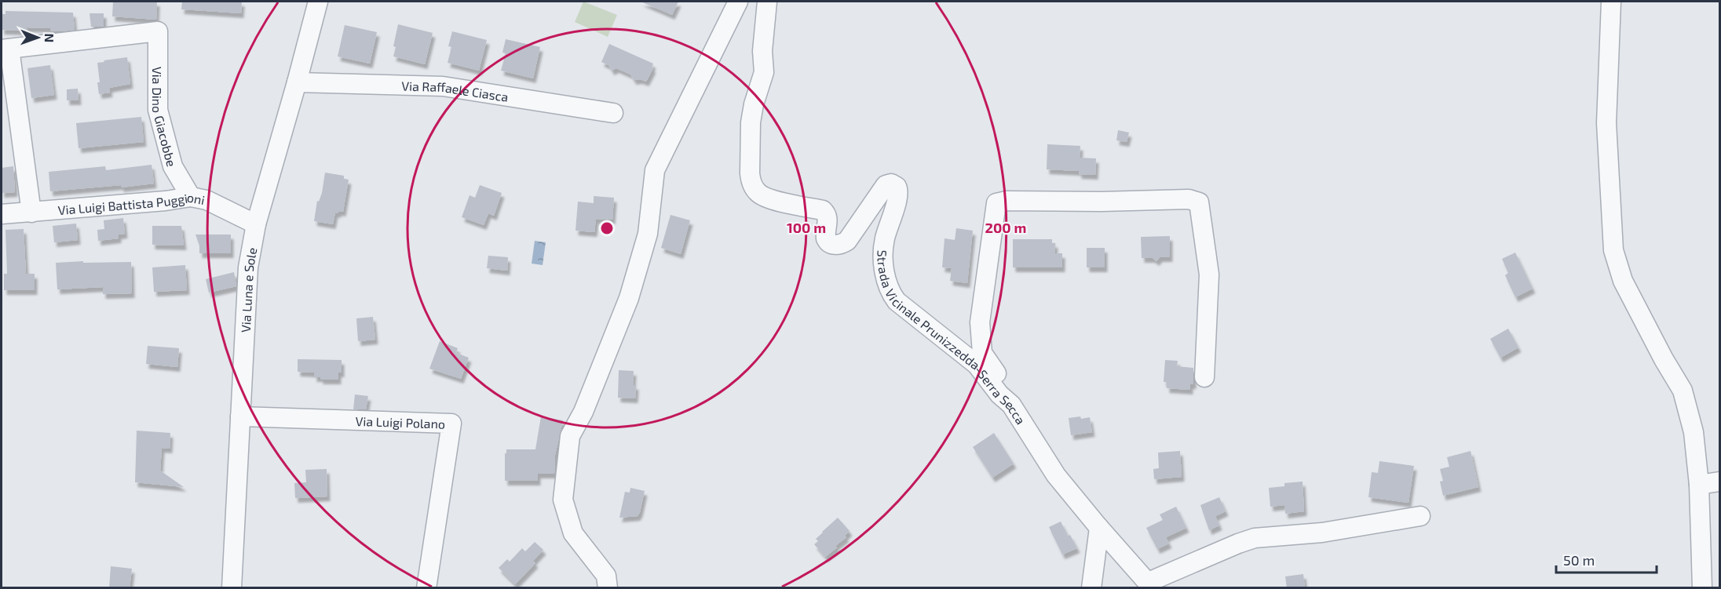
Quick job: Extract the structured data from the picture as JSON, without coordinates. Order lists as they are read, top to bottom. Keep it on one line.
{"streets":{"street":["Via Raffaele Ciasca","Via Dino Giacobbe","Via Luigi Battista Puggioni","Via Luna e Sole","Strada Vicinale Prunizzedda-Serra Secca","Via Luigi Polano"]},"crossings":[["Via Raffaele Ciasca","Via Luna e Sole"],["Via Dino Giacobbe","Via Luigi Battista Puggioni"],["Via Luigi Battista Puggioni","Via Luna e Sole"],["Via Luna e Sole","Via Luigi Polano"]],"scale_bar":"50 m","north":"right","rings":["100 m","200 m"]}
